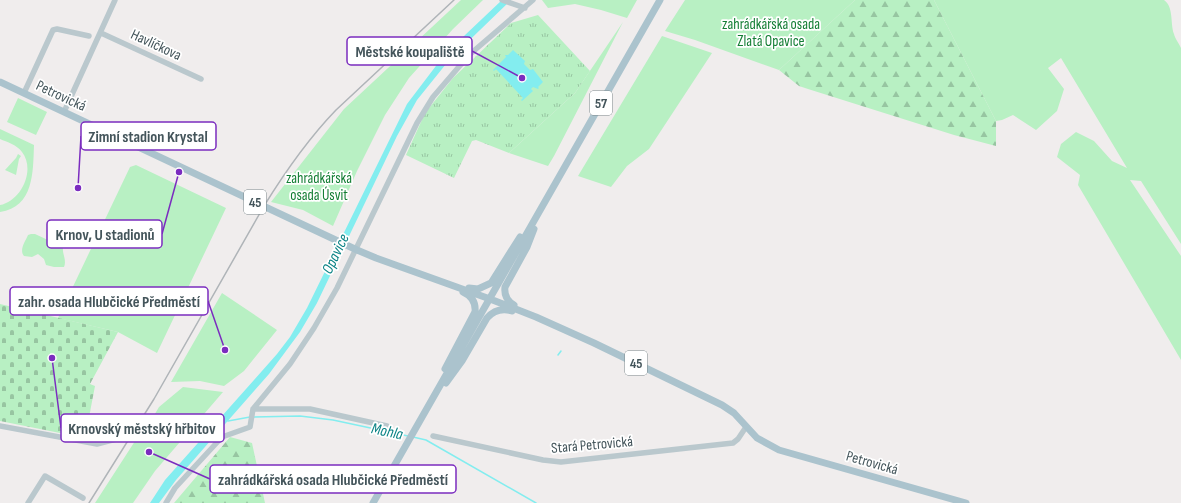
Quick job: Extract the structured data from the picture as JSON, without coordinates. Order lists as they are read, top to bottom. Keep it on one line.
{"streets":{"main road":["Petrovická","57","45"],"street":["Havlíčkova","Stará Petrovická"]},"crossings":[["Petrovická","45"],["Petrovická","Stará Petrovická"],["57","45"],["45","Stará Petrovická"]],"water":["Opavice","Mohla"],"parks":["zahrádkářská osada Zlatá Opavice","zahrádkářská osada Úsvit"],"places":["Městské koupaliště","Krnov, U stadionů","Zimní stadion Krystal","zahr. osada Hlubčické Předměstí","Krnovský městský hřbitov","zahrádkářská osada Hlubčické Předměstí"]}
